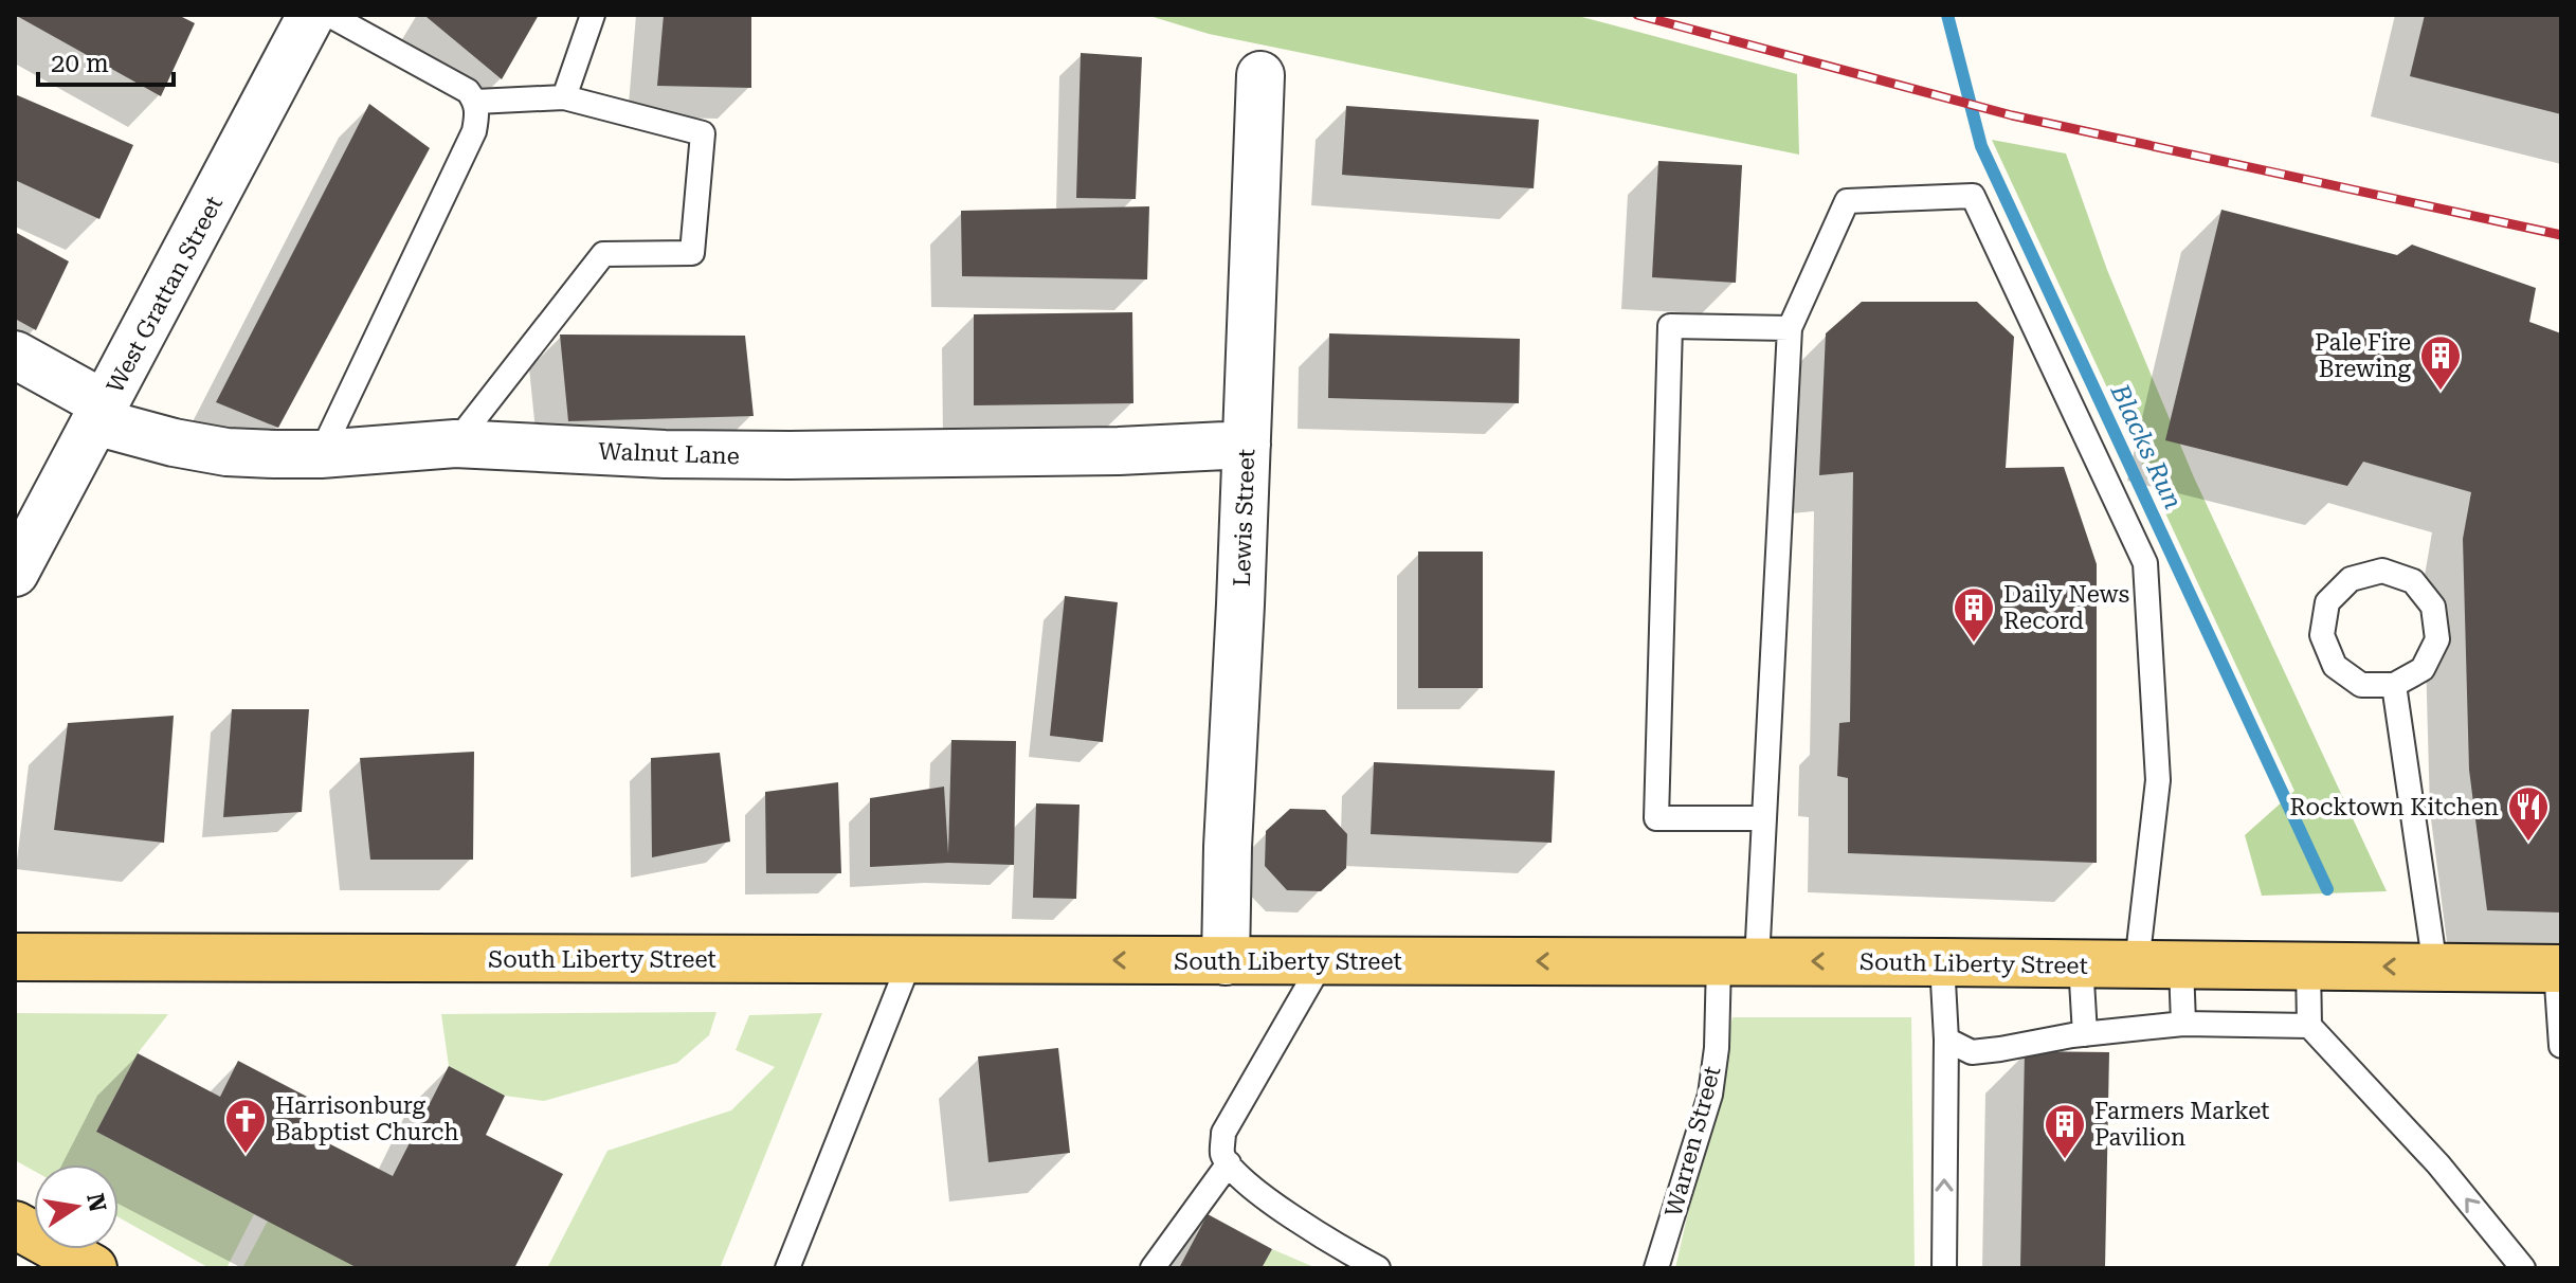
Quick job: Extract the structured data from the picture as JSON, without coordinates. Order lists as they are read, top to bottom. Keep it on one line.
{"streets":{"main road":["South Liberty Street"],"street":["West Grattan Street","Walnut Lane","Lewis Street"],"lane":["Warren Street"]},"crossings":[["West Grattan Street","Walnut Lane"],["Walnut Lane","Lewis Street"],["Lewis Street","South Liberty Street"],["South Liberty Street","Warren Street"]],"one_way":["South Liberty Street"],"water":["Blacks Run"],"places":{"building":["Pale Fire Brewing","Daily News Record","Farmers Market Pavilion"],"restaurant":["Rocktown Kitchen"],"church":["Harrisonburg Babptist Church"]},"scale_bar":"20 m","north":"right"}
